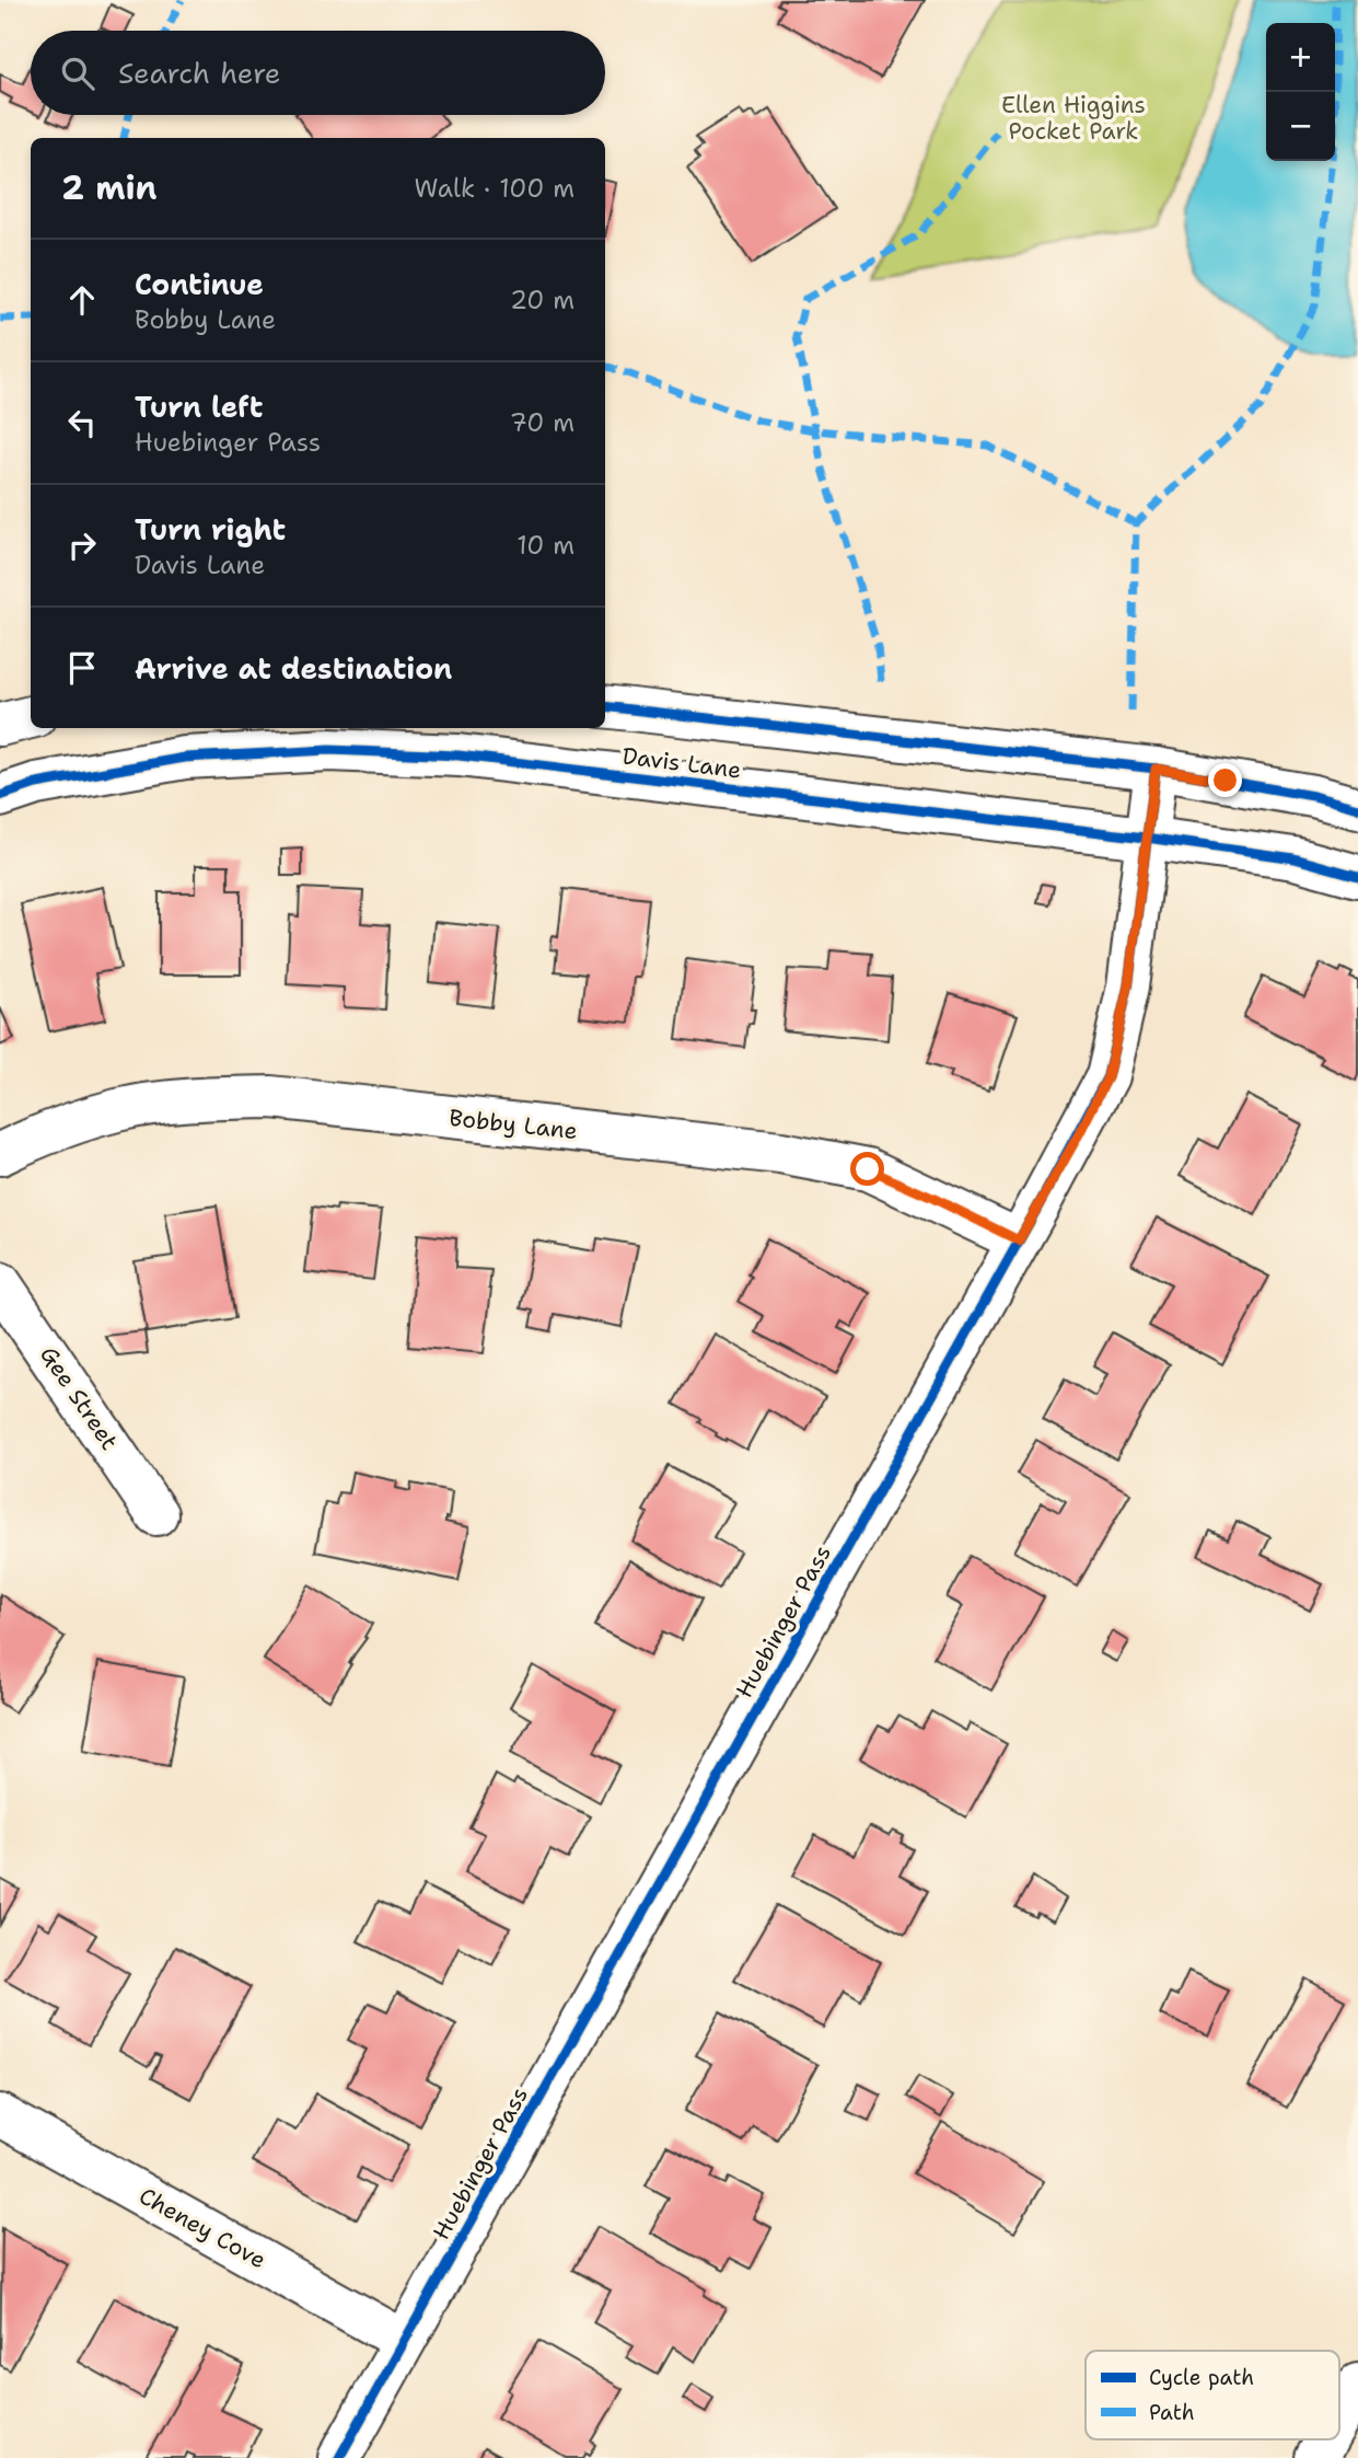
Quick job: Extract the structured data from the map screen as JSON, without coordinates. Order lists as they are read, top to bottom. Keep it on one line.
{"streets":{"street":["Davis Lane","Bobby Lane","Gee Street","Huebinger Pass","Cheney Cove"]},"crossings":[["Davis Lane","Huebinger Pass"],["Bobby Lane","Huebinger Pass"],["Huebinger Pass","Cheney Cove"]],"parks":["Ellen Higgins Pocket Park"],"legend":["Cycle path","Path"],"page":{"map_buttons":["+","−"],"search":"Search here","heading":["2 min","Walk · 100 m"],"list":[["Continue","Bobby Lane","20 m"],["Turn left","Huebinger Pass","70 m"],["Turn right","Davis Lane","10 m"],"Arrive at destination"]}}
